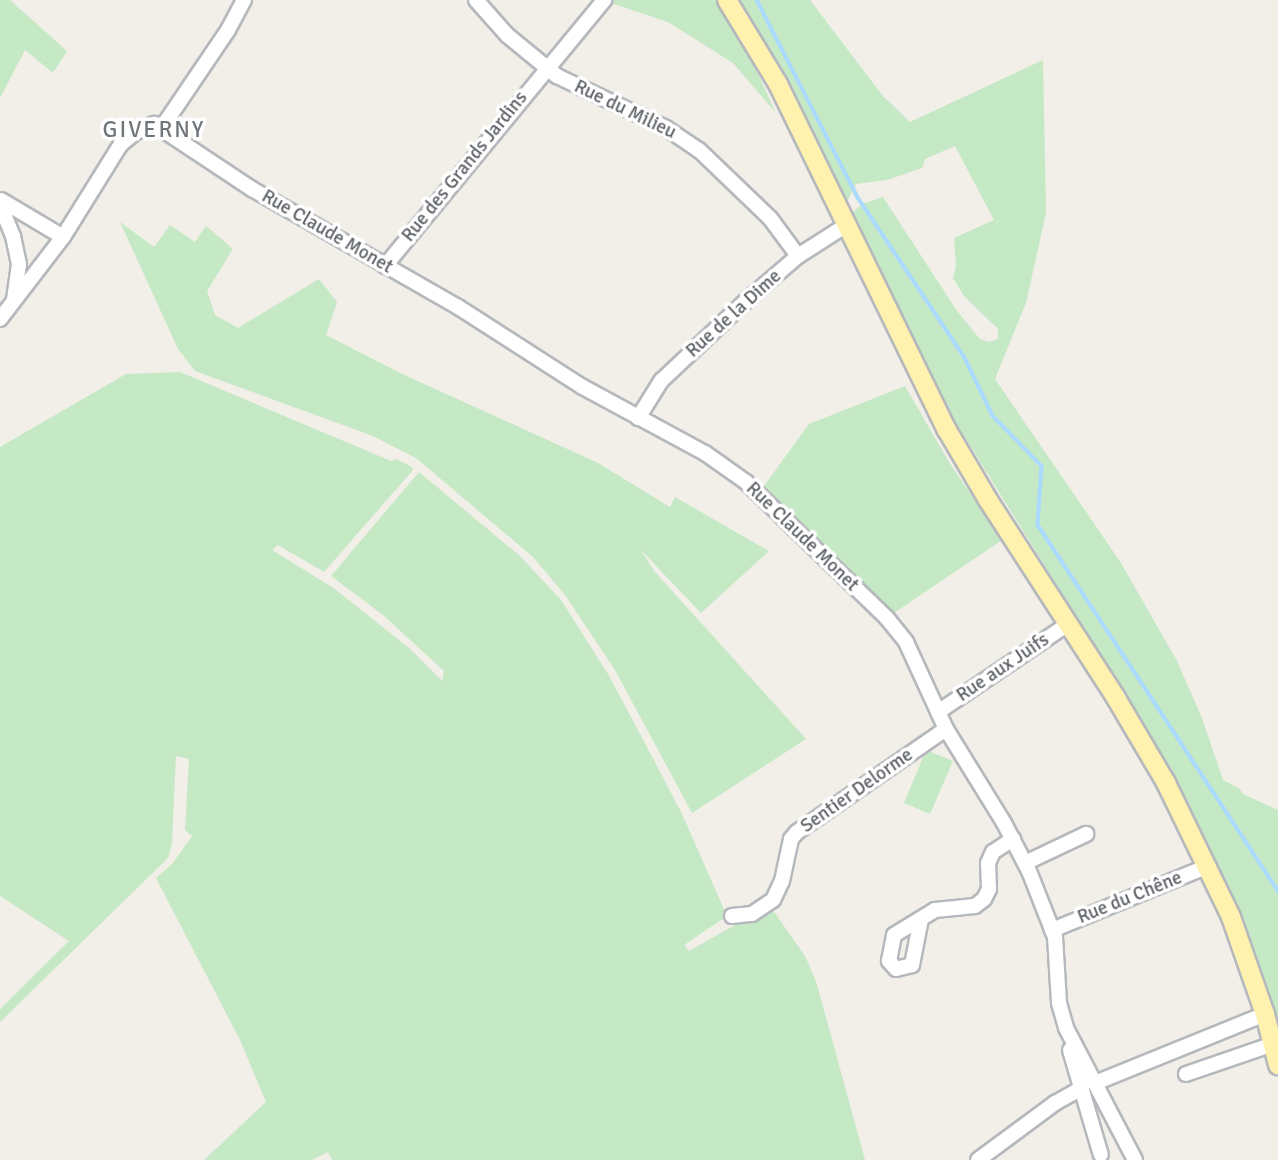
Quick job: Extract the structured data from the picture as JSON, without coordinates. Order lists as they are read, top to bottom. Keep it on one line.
{"streets":{"street":["Rue du Milieu","Rue des Grands Jardins","Rue Claude Monet","Rue de la Dime","Rue aux Juifs","Sentier Delorme","Rue du Chêne"]},"crossings":[["Rue du Milieu","Rue des Grands Jardins"],["Rue du Milieu","Rue de la Dime"],["Rue des Grands Jardins","Rue Claude Monet"],["Rue Claude Monet","Rue de la Dime"],["Rue Claude Monet","Rue aux Juifs"],["Rue Claude Monet","Sentier Delorme"],["Rue Claude Monet","Rue du Chêne"]],"districts":["GIVERNY"]}
